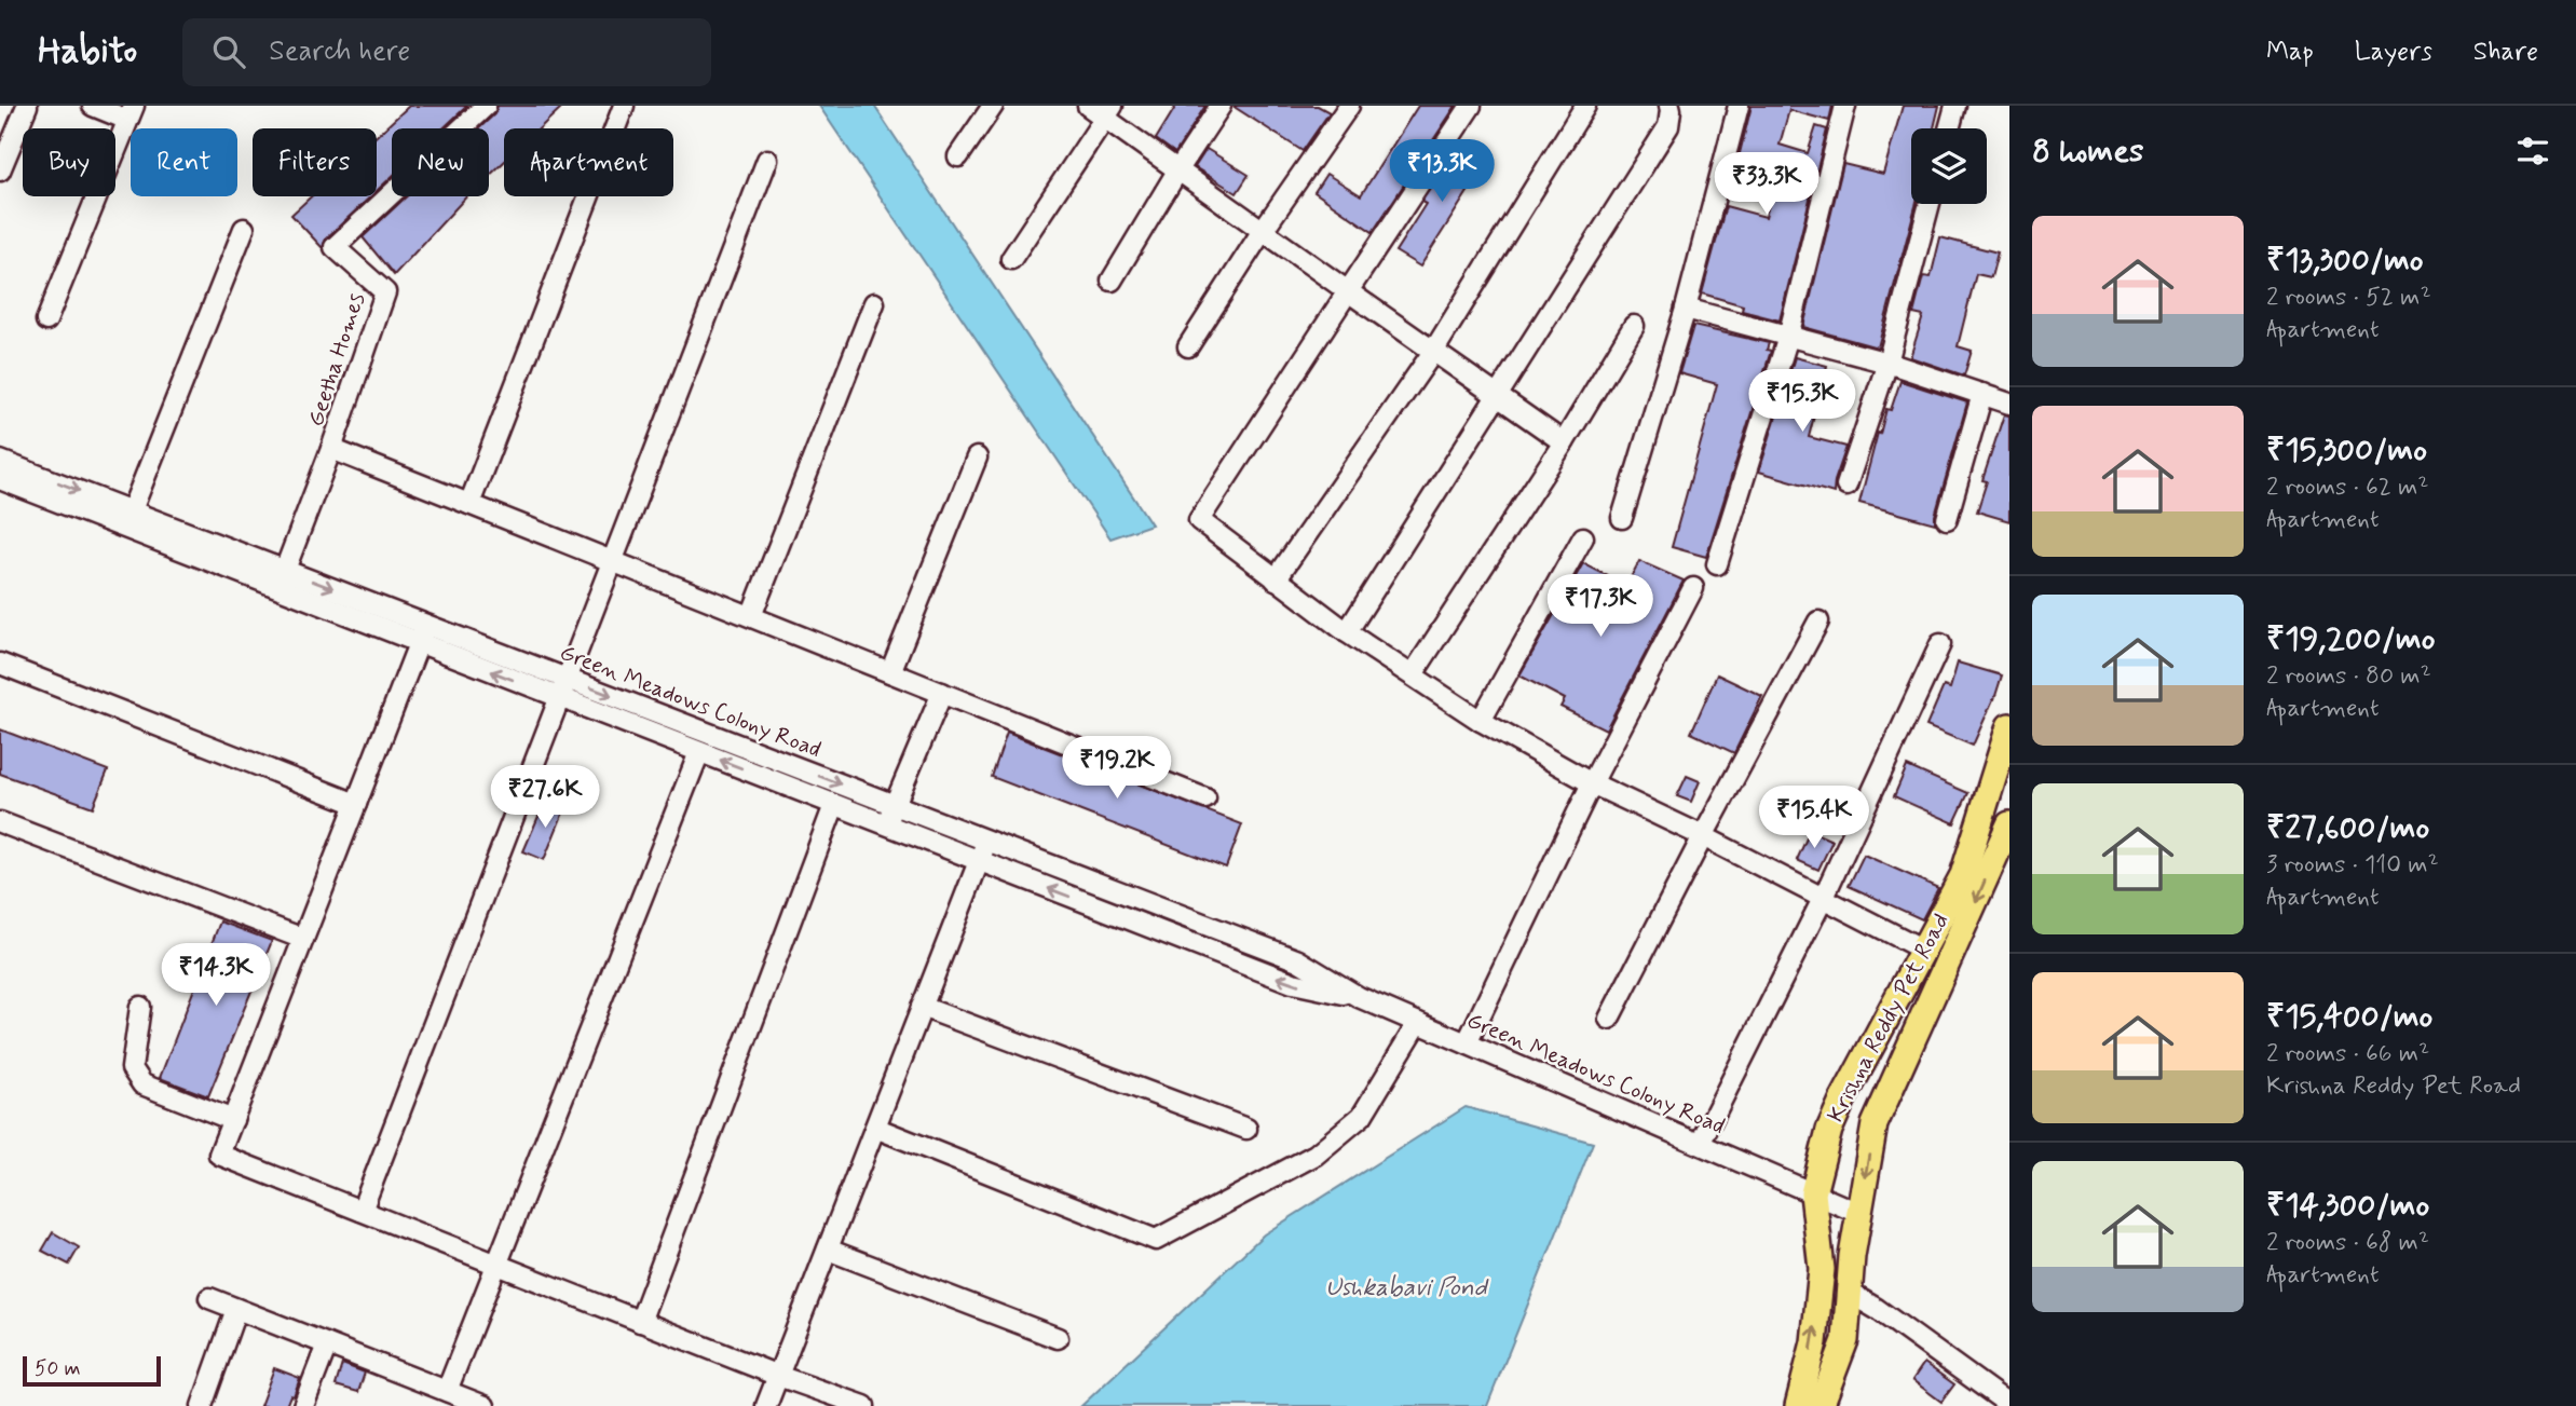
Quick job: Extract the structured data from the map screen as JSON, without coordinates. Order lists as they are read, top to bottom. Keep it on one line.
{"streets":{"main road":["Krishna Reddy Pet Road"],"street":["Geetha Homes","Green Meadows Colony Road"]},"crossings":[["Geetha Homes","Green Meadows Colony Road"],["Green Meadows Colony Road","Krishna Reddy Pet Road"]],"water":["Ushkabavi Pond"],"scale_bar":"50 m","page":{"header":"Habito","search":"Search here","nav":["Map","Layers","Share"],"heading":"8 homes","chip":["Buy","Rent","Filters","New","Apartment"],"price":["₹13.3K","₹33.3K","₹15.3K","₹17.3K","₹19.2K","₹27.6K","₹15.4K","₹14.3K"],"list":[{"name":"₹13,300/mo","note":"2 rooms · 52 m² · Apartment"},{"name":"₹15,300/mo","note":"2 rooms · 62 m² · Apartment"},{"name":"₹19,200/mo","note":"2 rooms · 80 m² · Apartment"},{"name":"₹27,600/mo","note":"3 rooms · 110 m² · Apartment"},{"name":"₹15,400/mo","note":"2 rooms · 66 m² · Krishna Reddy Pet Road"},{"name":"₹14,300/mo","note":"2 rooms · 68 m² · Apartment"}],"scale":"50 m"}}
